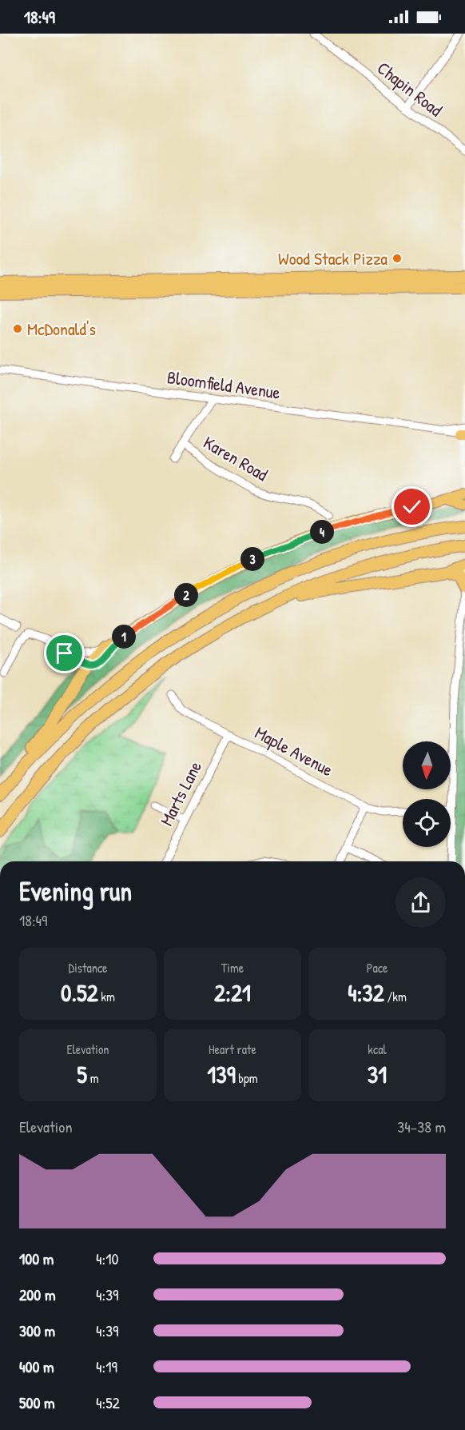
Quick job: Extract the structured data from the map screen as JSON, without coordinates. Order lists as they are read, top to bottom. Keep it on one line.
{"streets":{"street":["Chapin Road","Bloomfield Avenue","Karen Road","Maple Avenue","Marts Lane"]},"crossings":[["Maple Avenue","Marts Lane"]],"places":["Wood Stack Pizza","McDonald's"],"north":"bottom","page":{"status":"18:49","pins":["4","3","2","1"],"heading":["Evening run","18:49"],"stats":[["Distance","0.52 km"],["Time","2:21"],["Pace","4:32 /km"],["Elevation","5 m"],["Heart rate","139 bpm"],["kcal","31"]],"chart":["Elevation","34–38 m"],"list":[{"name":"100 m","note":"4:10"},{"name":"200 m","note":"4:39"},{"name":"300 m","note":"4:39"},{"name":"400 m","note":"4:19"},{"name":"500 m","note":"4:52"}]}}
